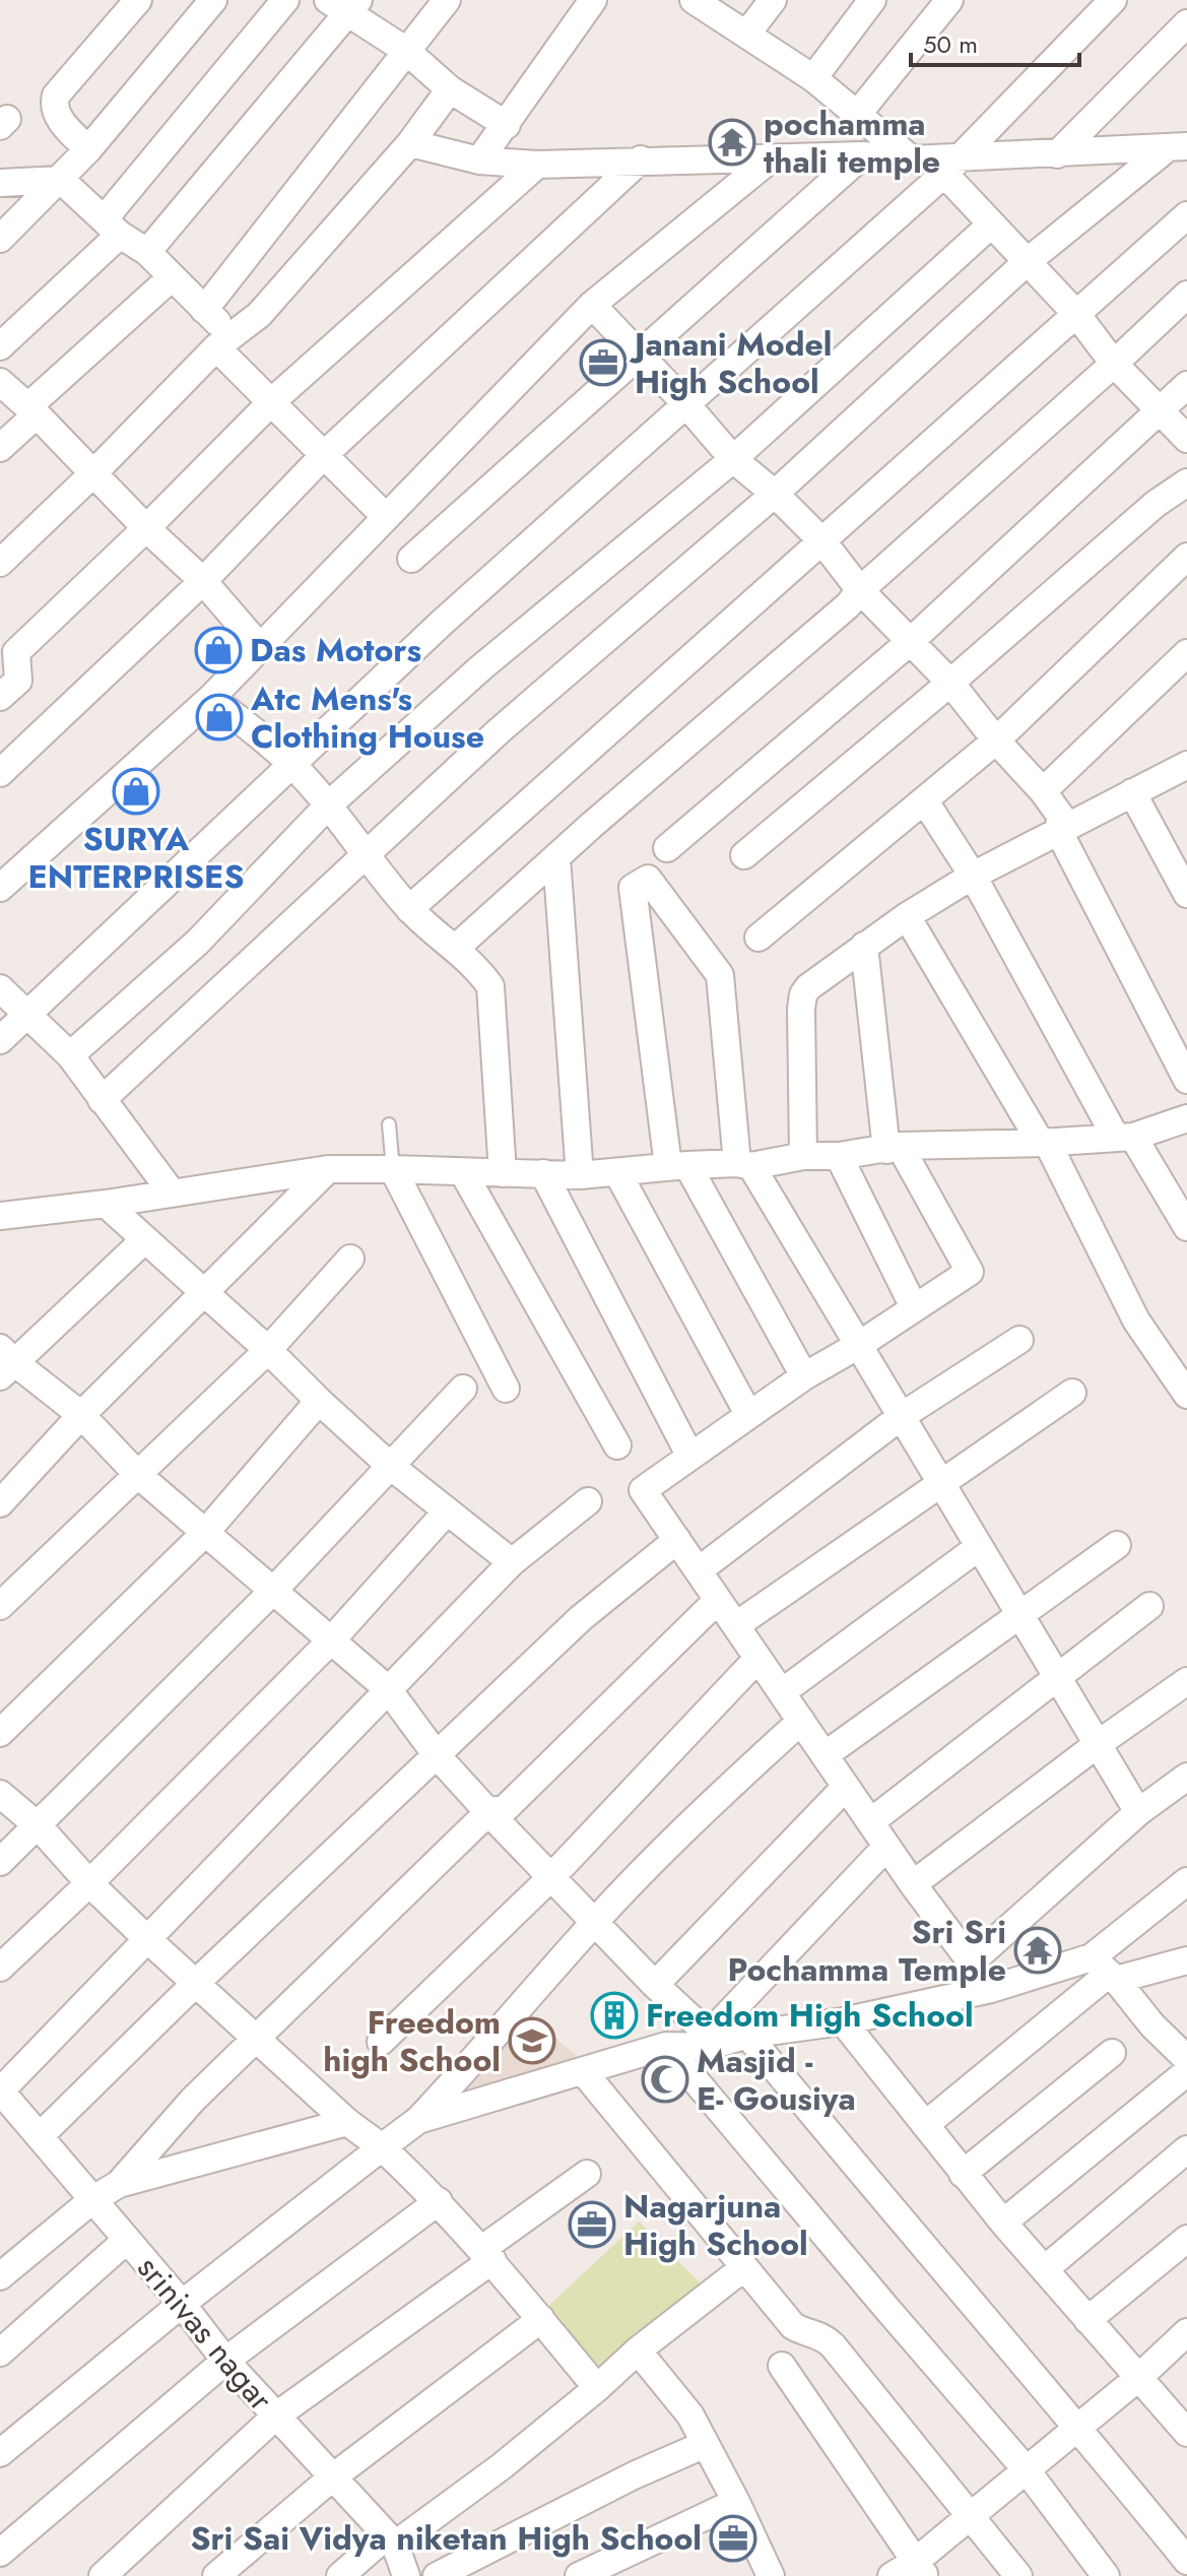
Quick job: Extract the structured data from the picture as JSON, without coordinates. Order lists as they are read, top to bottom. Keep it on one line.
{"streets":{"street":["srinivas nagar"]},"places":{"temple":["pochamma thali temple","Sri Sri Pochamma Temple"],"office":["Janani Model High School","Nagarjuna High School","Sri Sai Vidya niketan High School"],"shop":["Das Motors","Atc Mens's Clothing House","SURYA ENTERPRISES"],"building":["Freedom High School"],"school or university":["Freedom high School"],"mosque":["Masjid - E- Gousiya"]},"scale_bar":"50 m"}
